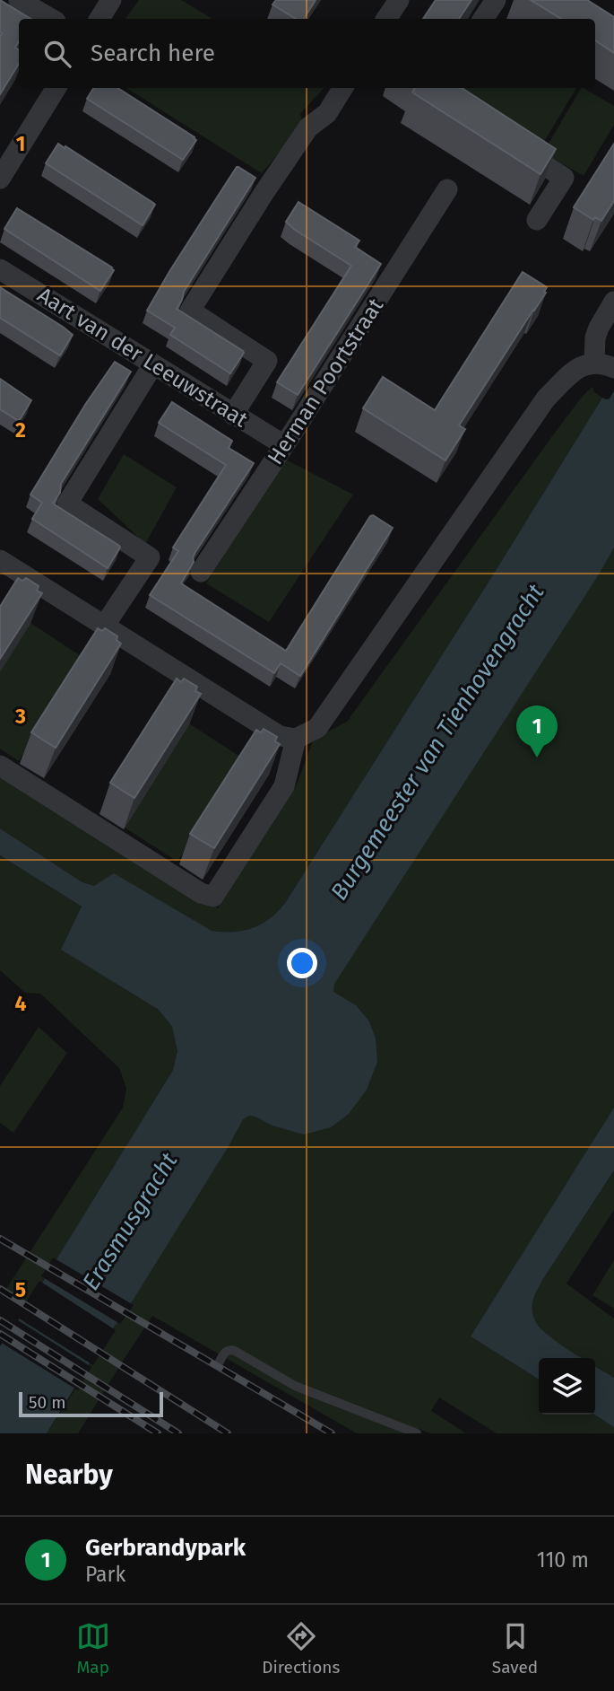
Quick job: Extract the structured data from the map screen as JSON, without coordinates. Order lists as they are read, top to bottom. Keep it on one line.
{"streets":{"street":["Aart van der Leeuwstraat","Herman Poortstraat"]},"crossings":[["Aart van der Leeuwstraat","Herman Poortstraat"]],"water":["Burgemeester van Tienhovengracht","Erasmusgracht"],"scale_bar":"50 m","page":{"search":"Search here","pins":"1","scale":"50 m","heading":"Nearby","list":[{"mark":"1","name":"Gerbrandypark","note":"Park","value":"110 m"}],"nav":["Map","Directions","Saved"]},"grid":{"rows":["1","2","3","4","5"]}}
